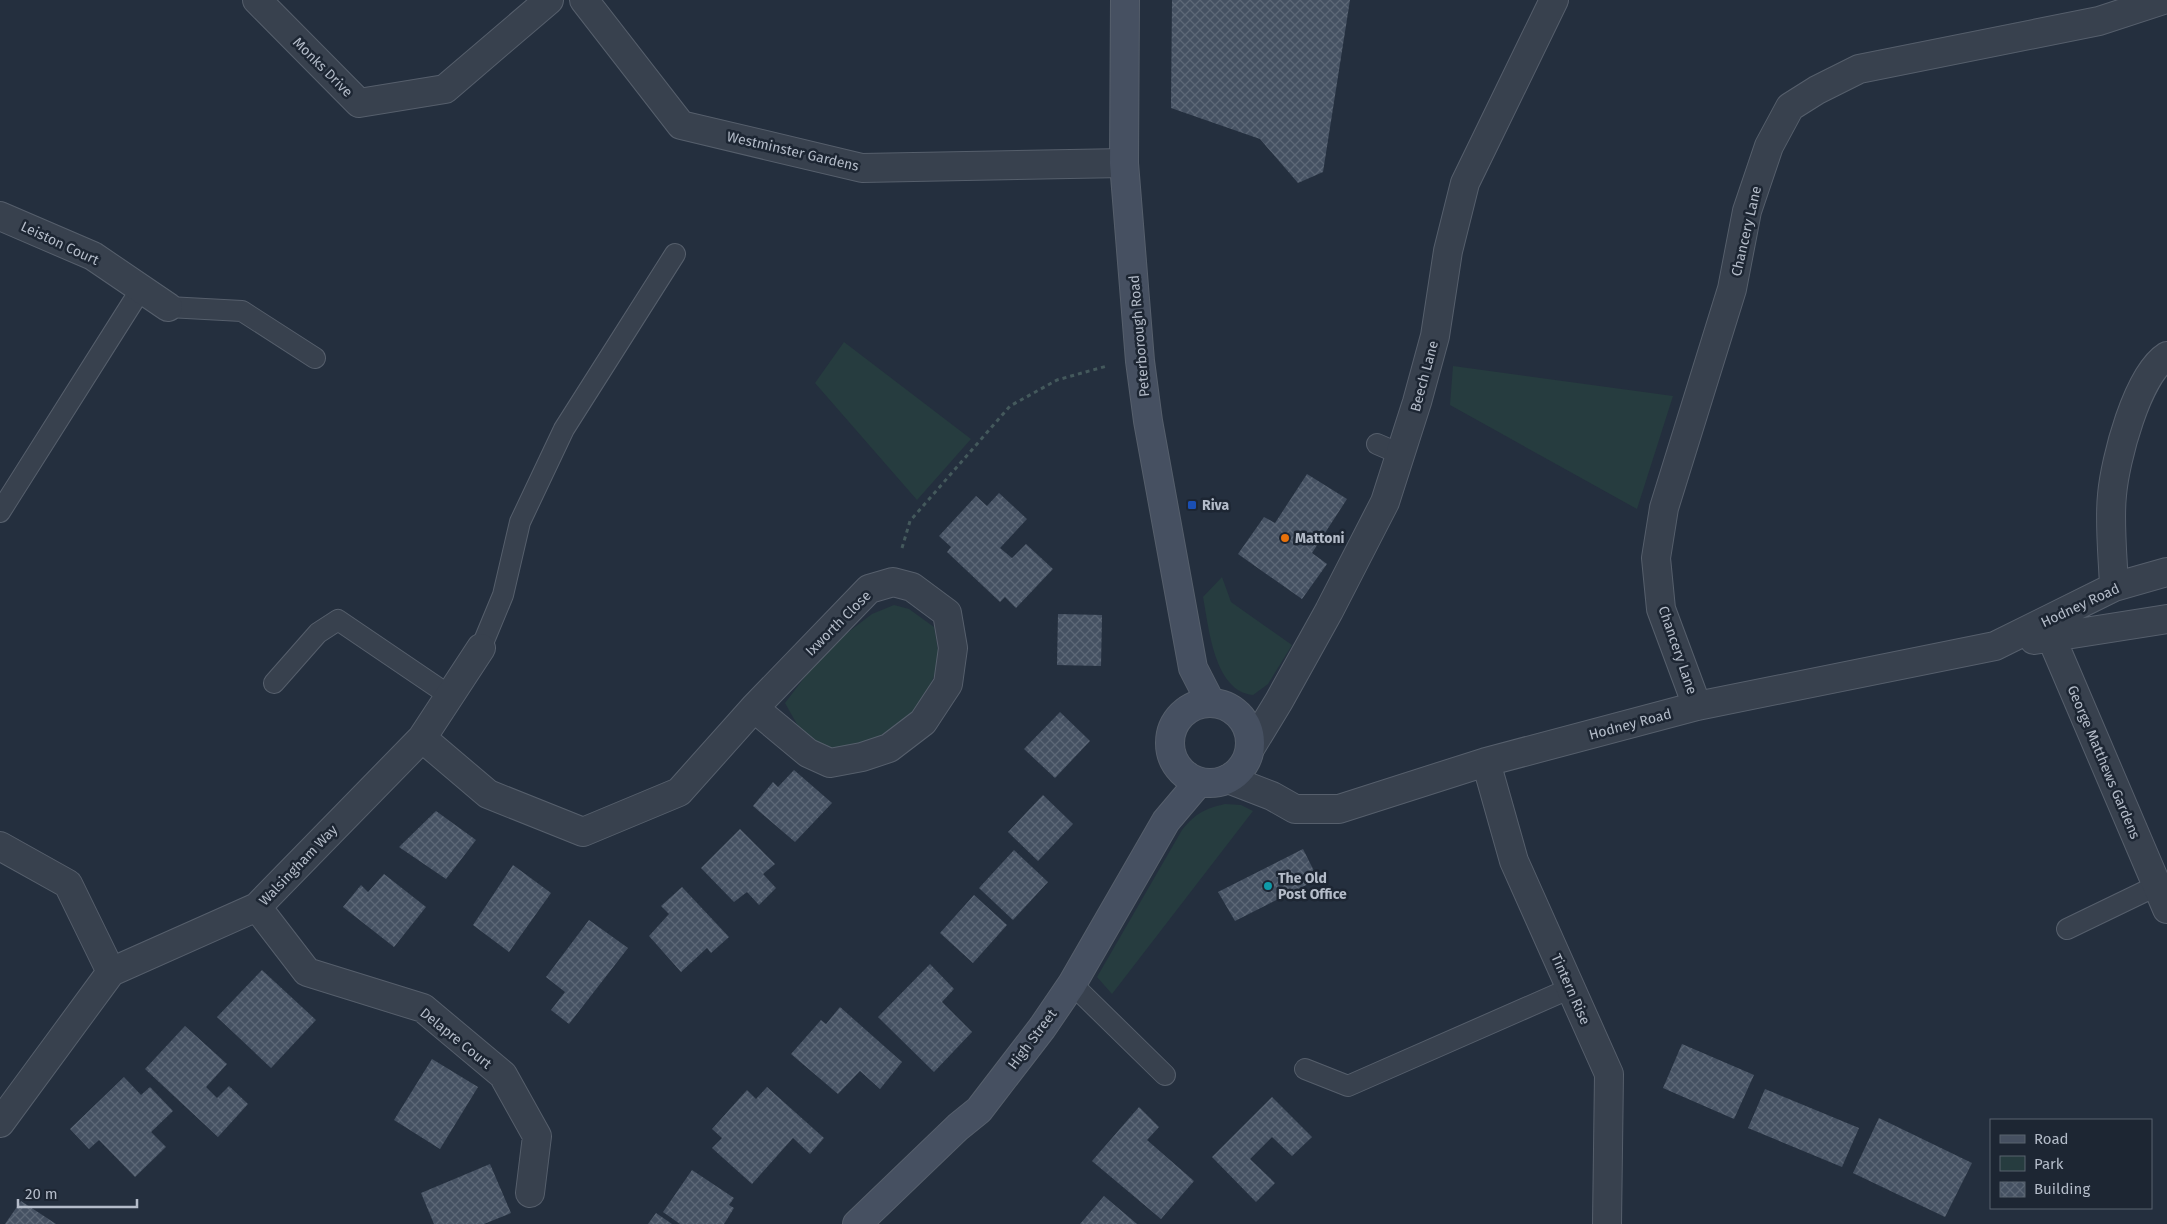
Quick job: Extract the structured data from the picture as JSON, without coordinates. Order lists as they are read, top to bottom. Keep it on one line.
{"streets":{"street":["Monks Drive","Westminster Gardens","Chancery Lane","Leiston Court","Peterborough Road","Beech Lane","Hodney Road","Ixworth Close","George Matthews Gardens","Walsingham Way","Tintern Rise","Delapre Court","High Street"]},"crossings":[["Westminster Gardens","Peterborough Road"],["Chancery Lane","Hodney Road"],["Peterborough Road","Beech Lane"],["Peterborough Road","Hodney Road"],["Peterborough Road","High Street"],["Beech Lane","Hodney Road"],["Beech Lane","High Street"],["Hodney Road","George Matthews Gardens"],["Hodney Road","Tintern Rise"],["Hodney Road","High Street"],["Ixworth Close","Walsingham Way"],["Walsingham Way","Delapre Court"]],"places":{"transit":["Riva"],"other":["Mattoni","The Old Post Office"]},"legend":["Road","Park","Building"],"scale_bar":"20 m"}
